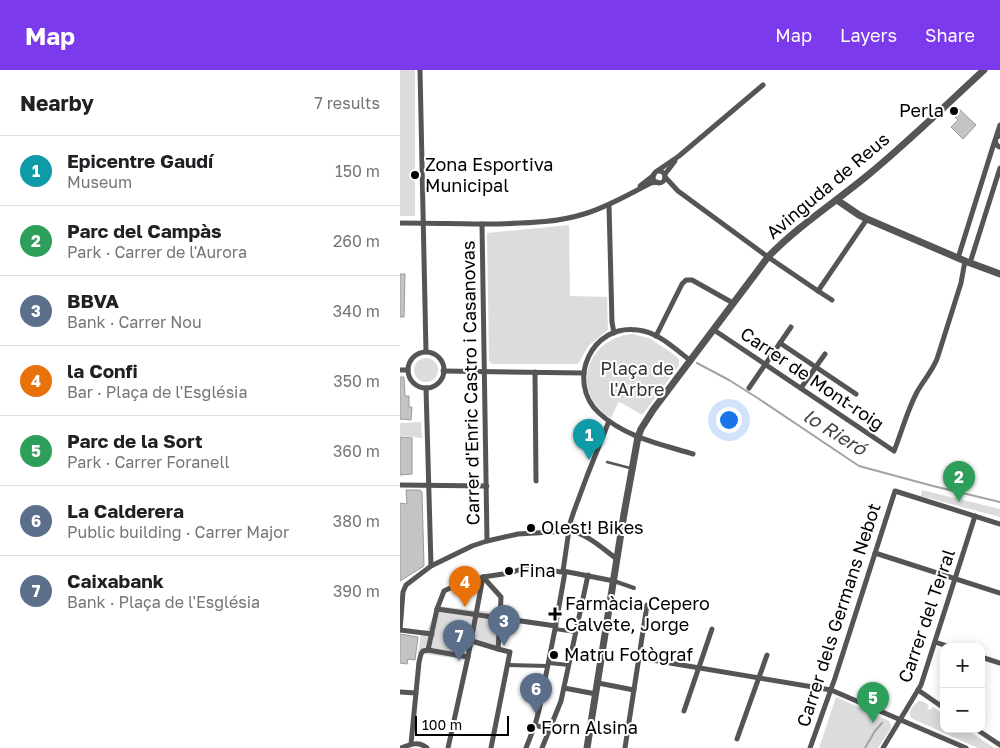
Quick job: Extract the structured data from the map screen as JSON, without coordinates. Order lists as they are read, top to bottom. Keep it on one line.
{"streets":{"street":["Avinguda de Reus","Carrer de Mont-roig","Carrer d'Enric Castro i Casanovas","Carrer dels Germans Nebot","Carrer del Terral"]},"crossings":[["Avinguda de Reus","Carrer de Mont-roig"],["Carrer dels Germans Nebot","Carrer del Terral"]],"water":["lo Rieró"],"parks":["Plaça de l'Arbre"],"places":{"other":["Perla","Zona Esportiva Municipal","Olest! Bikes","Fina","Matru Fotògraf","Forn Alsina"],"health":["Farmàcia Cepero Calvete, Jorge"]},"scale_bar":"100 m","page":{"header":"Map","nav":["Map","Layers","Share"],"heading":["Nearby","7 results"],"list":[{"mark":"1","name":"Epicentre Gaudí","note":"Museum","value":"150 m"},{"mark":"2","name":"Parc del Campàs","note":"Park · Carrer de l'Aurora","value":"260 m"},{"mark":"3","name":"BBVA","note":"Bank · Carrer Nou","value":"340 m"},{"mark":"4","name":"la Confi","note":"Bar · Plaça de l'Església","value":"350 m"},{"mark":"5","name":"Parc de la Sort","note":"Park · Carrer Foranell","value":"360 m"},{"mark":"6","name":"La Calderera","note":"Public building · Carrer Major","value":"380 m"},{"mark":"7","name":"Caixabank","note":"Bank · Plaça de l'Església","value":"390 m"}],"pins":["1","2","4","3","7","6","5"],"map_buttons":["+","−"],"scale":"100 m"}}
